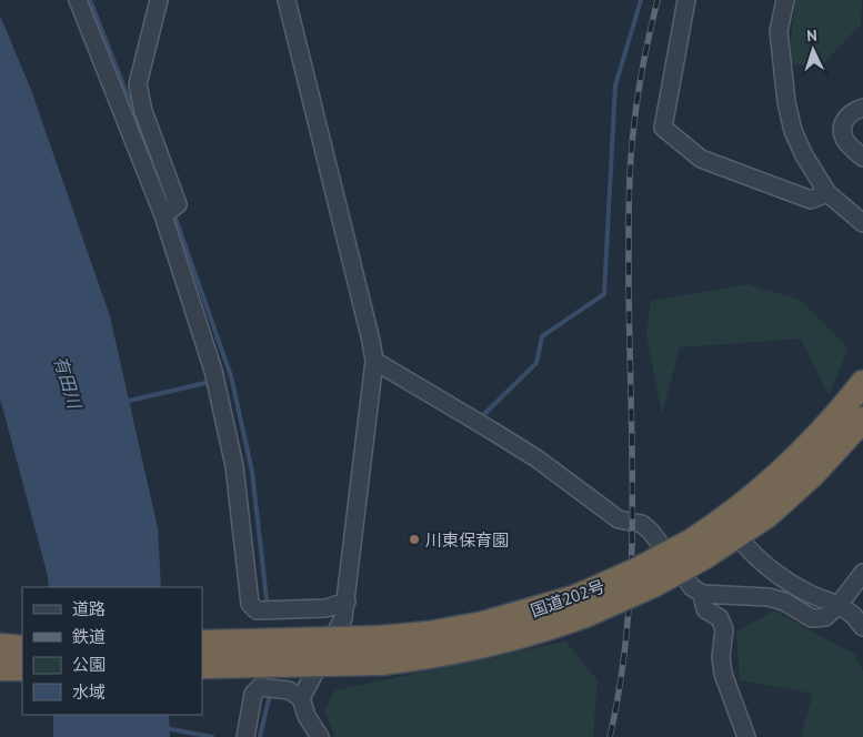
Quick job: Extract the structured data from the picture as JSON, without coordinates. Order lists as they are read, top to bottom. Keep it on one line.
{"streets":{"highway":["国道202号"]},"water":["有田川"],"places":["川東保育園"],"legend":["道路","鉄道","公園","水域"],"north":"top"}
